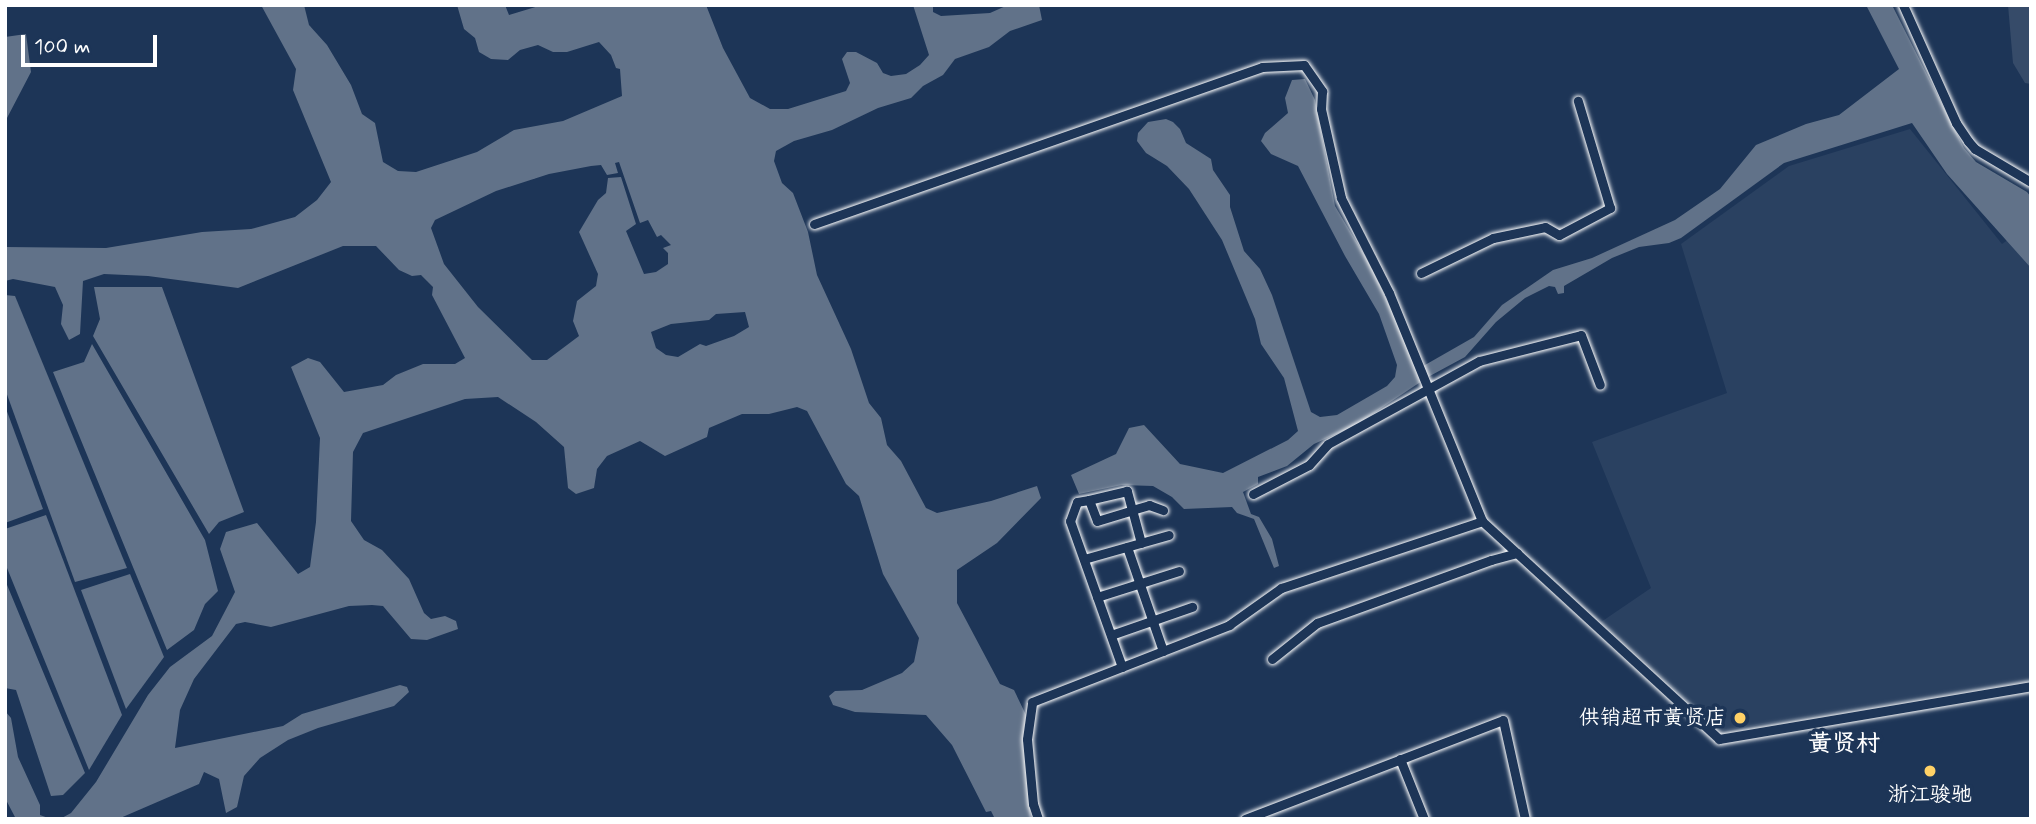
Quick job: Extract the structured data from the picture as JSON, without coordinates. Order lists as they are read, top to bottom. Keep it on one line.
{"districts":["黄贤村"],"places":["供销超市黄贤店","浙江骏驰"],"scale_bar":"100 m"}
